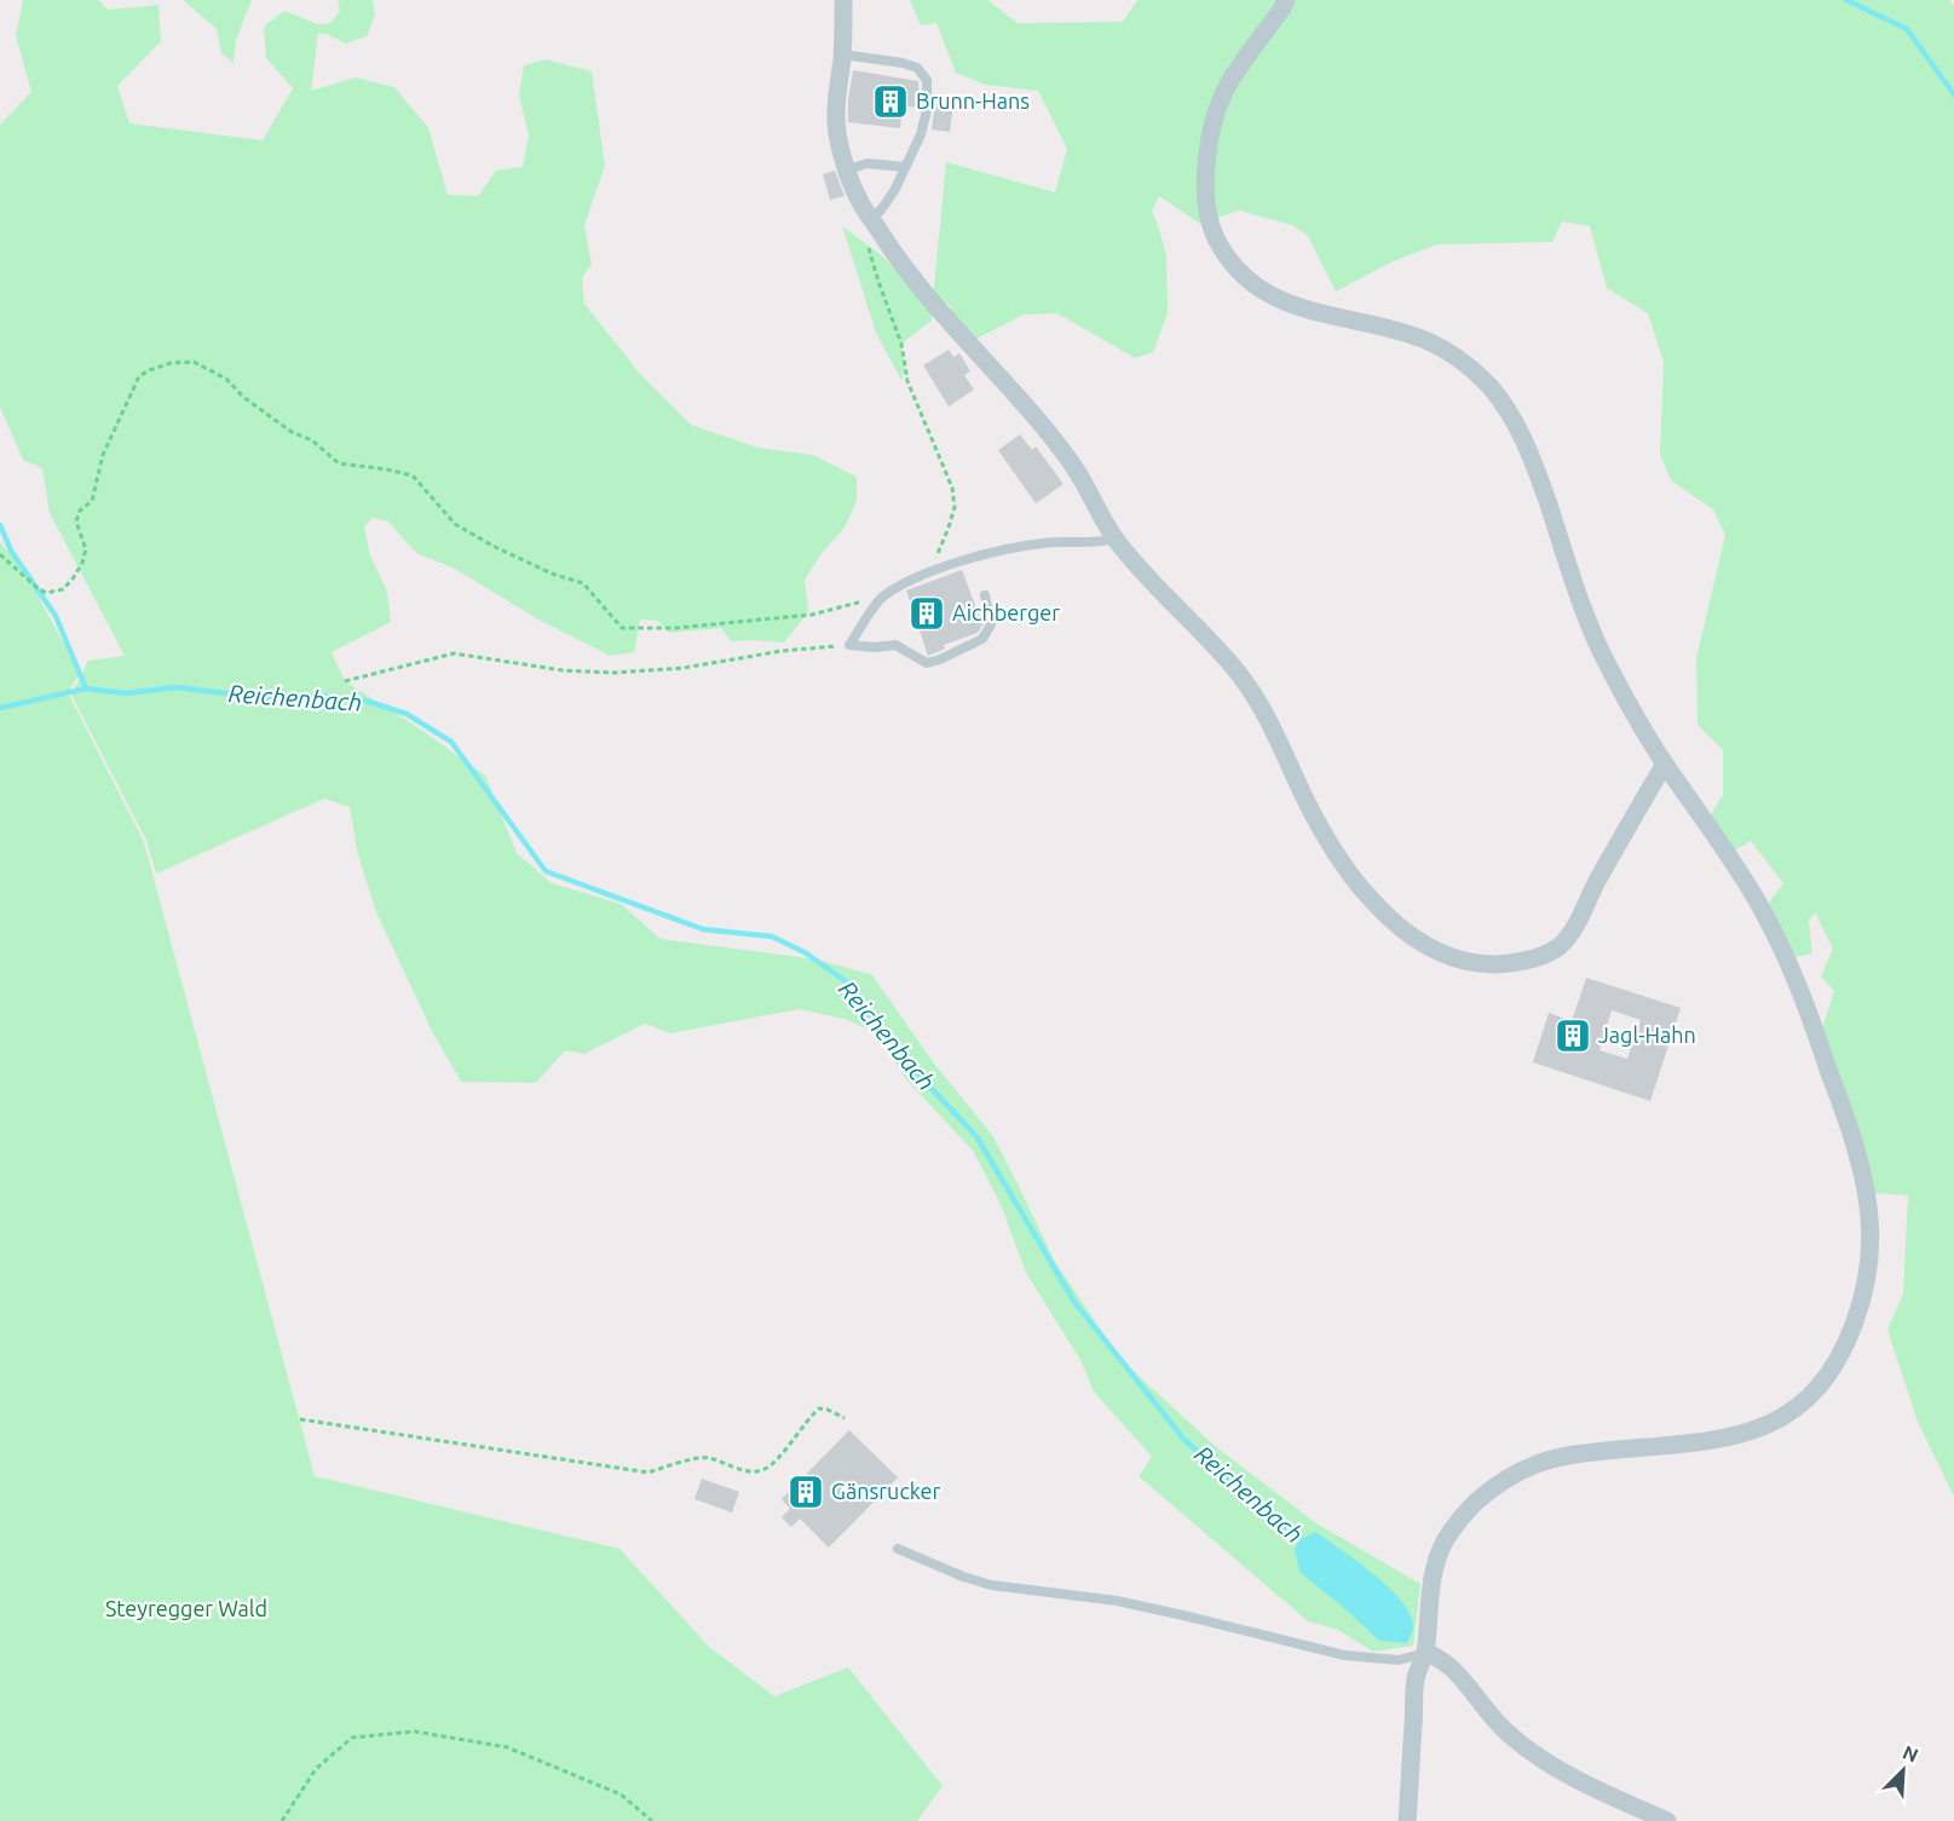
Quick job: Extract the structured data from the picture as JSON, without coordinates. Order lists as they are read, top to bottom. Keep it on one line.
{"water":["Reichenbach"],"parks":["Steyregger Wald"],"places":{"building":["Brunn-Hans","Aichberger","Jagl-Hahn","Gänsrucker"]},"north":"top right"}
